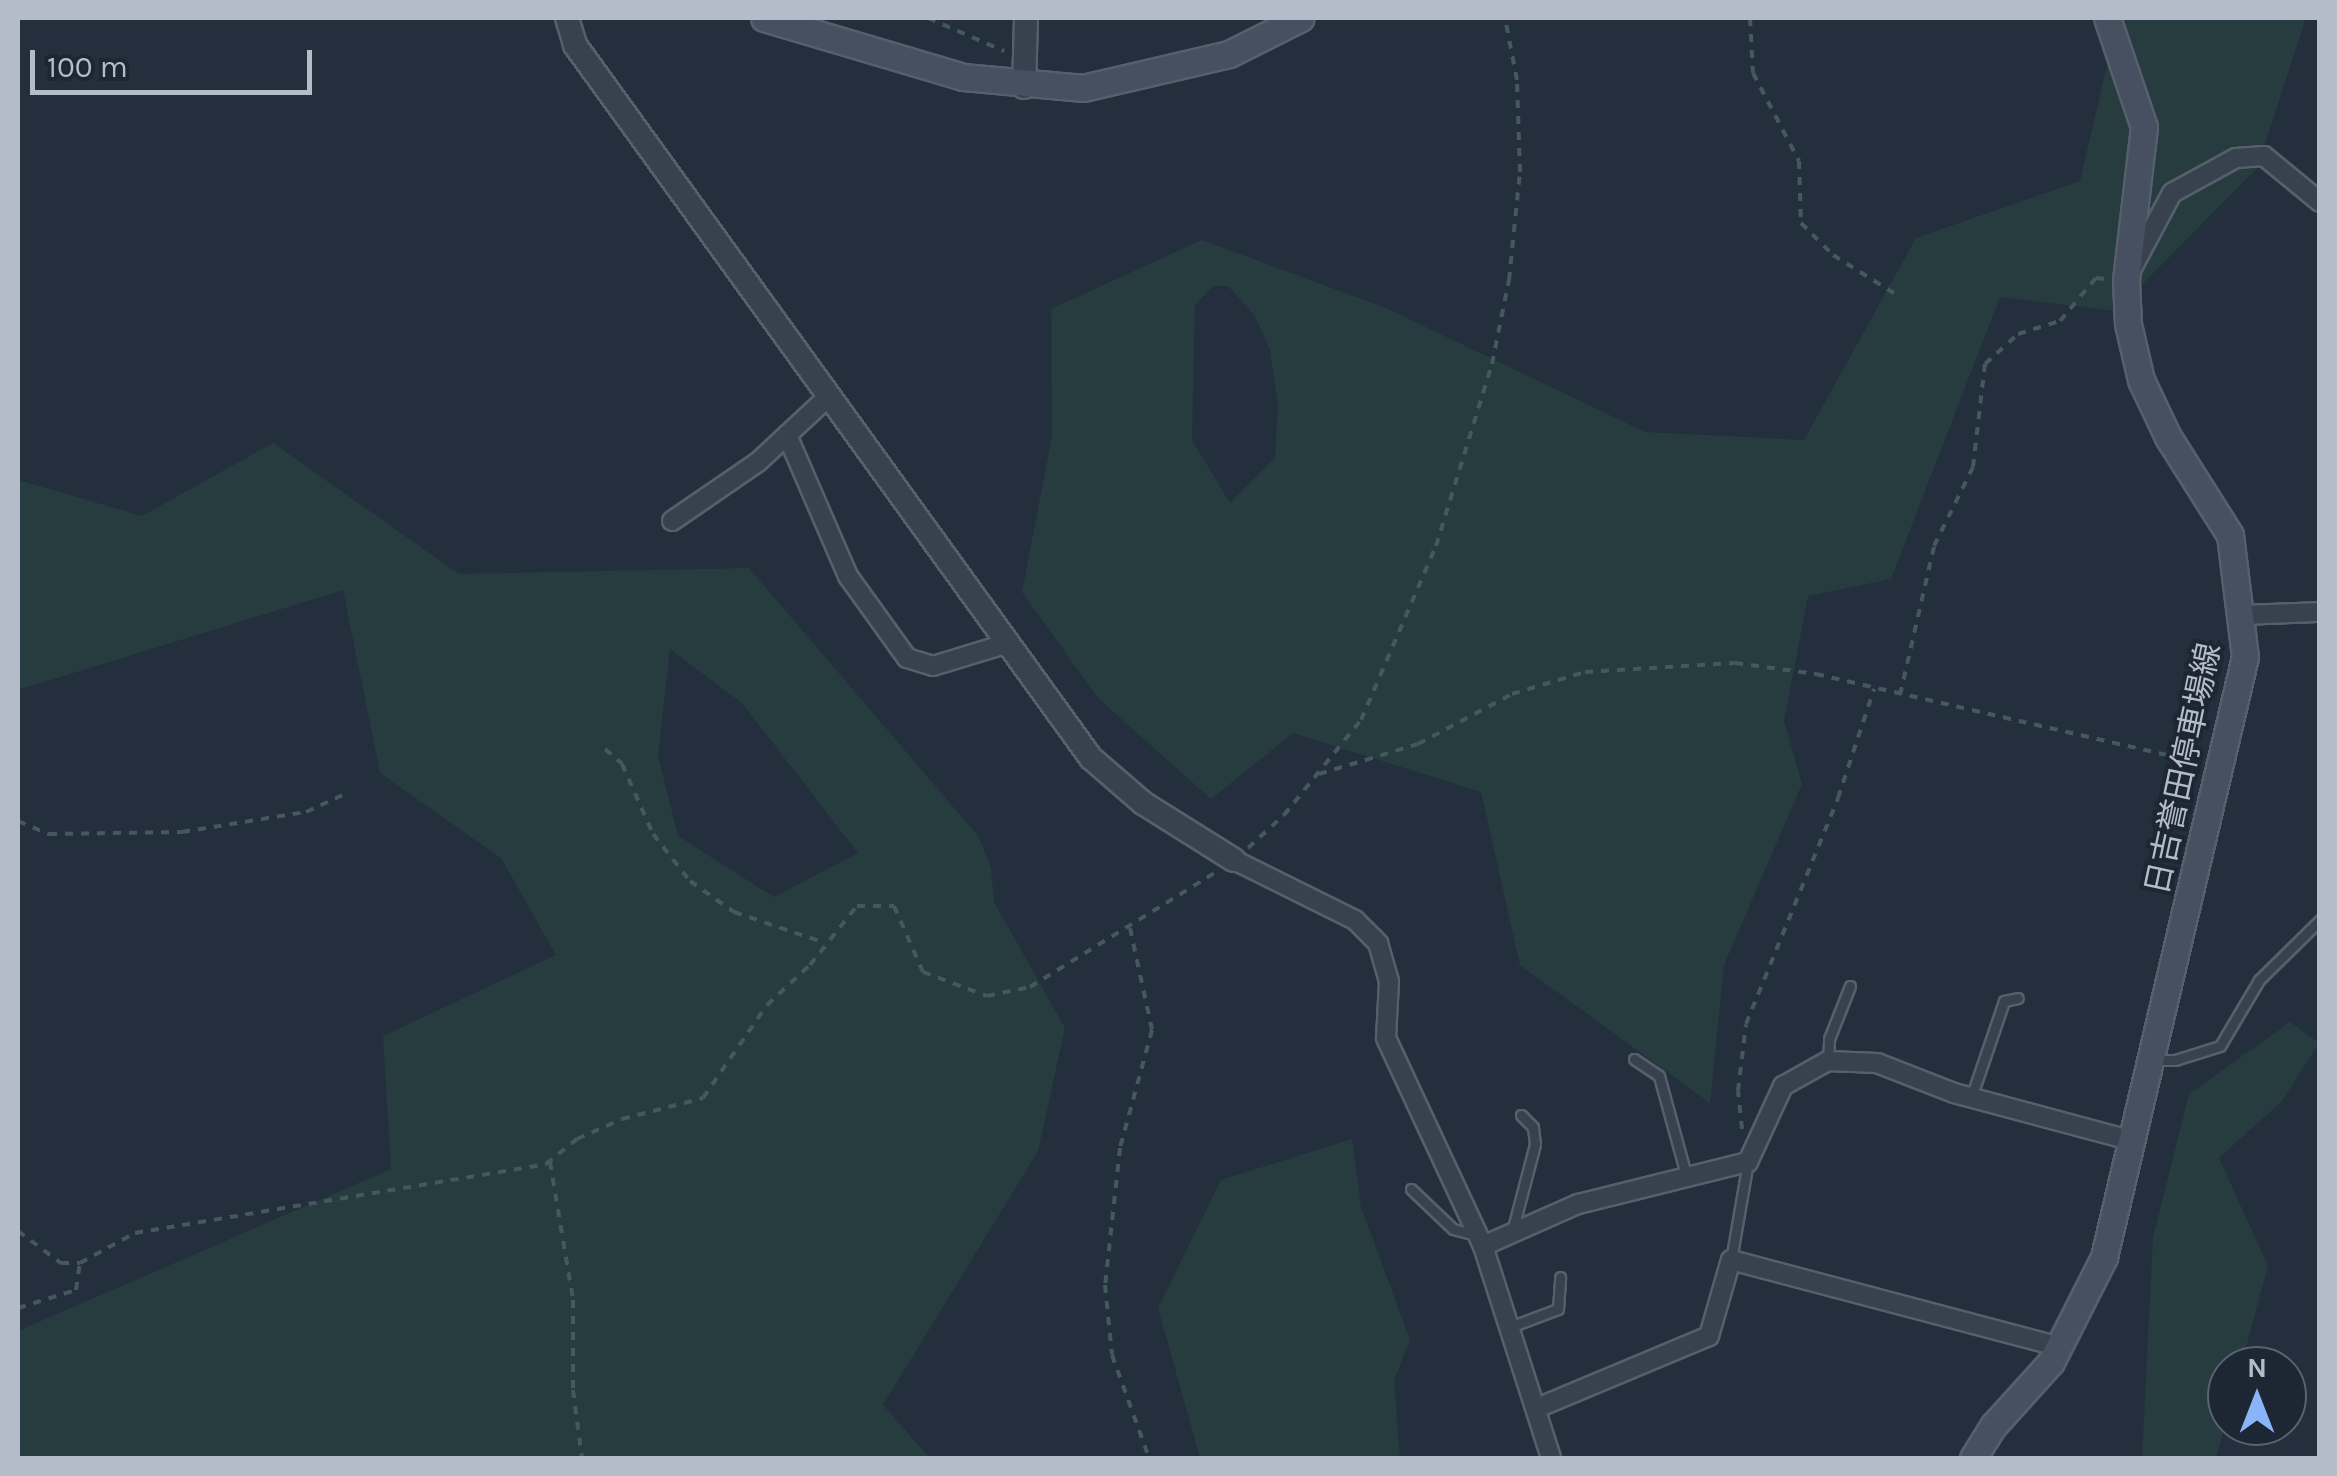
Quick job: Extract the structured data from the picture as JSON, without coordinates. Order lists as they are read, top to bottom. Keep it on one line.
{"streets":{"main road":["日吉誉田停車場線"]},"scale_bar":"100 m","north":"top"}
